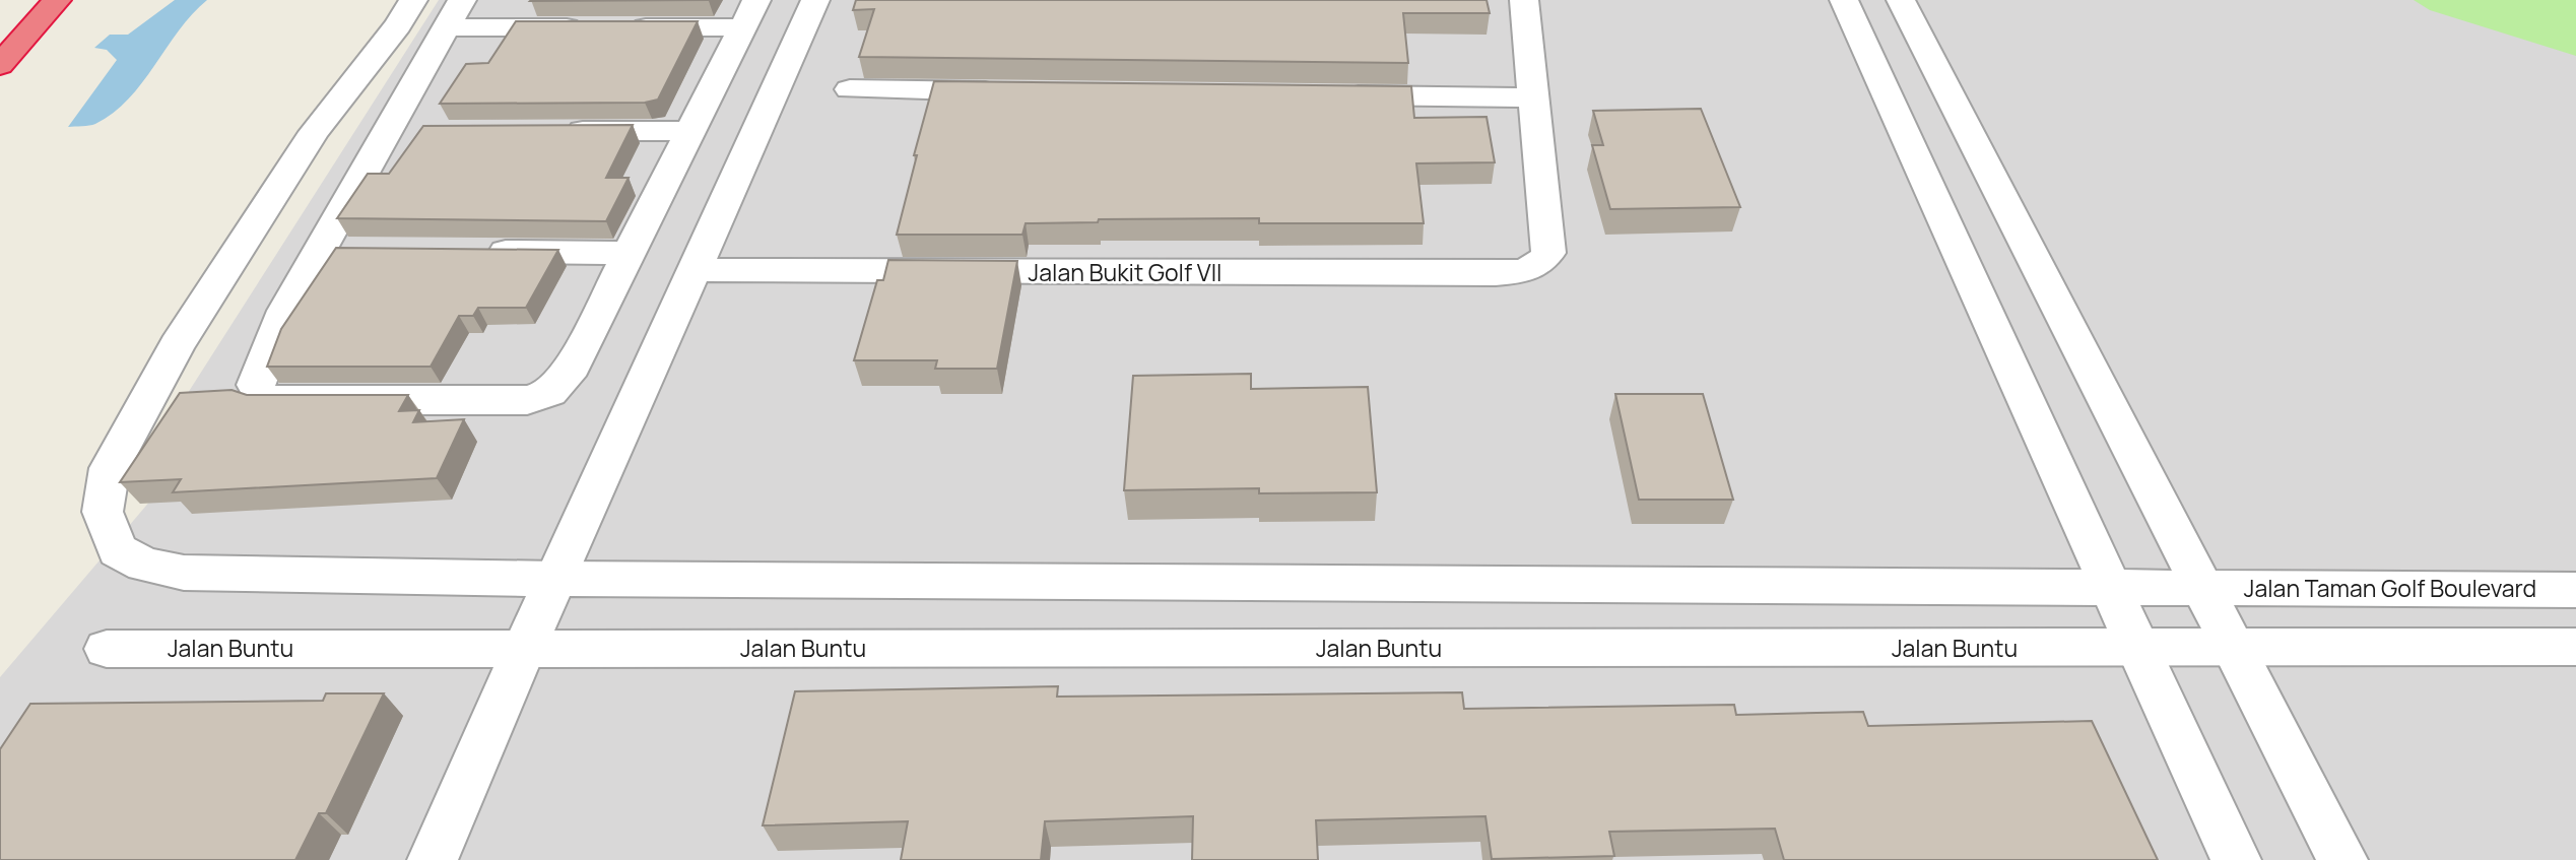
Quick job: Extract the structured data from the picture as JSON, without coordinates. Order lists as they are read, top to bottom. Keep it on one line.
{"streets":{"street":["Jalan Bukit Golf VII","Jalan Taman Golf Boulevard","Jalan Buntu"]}}
